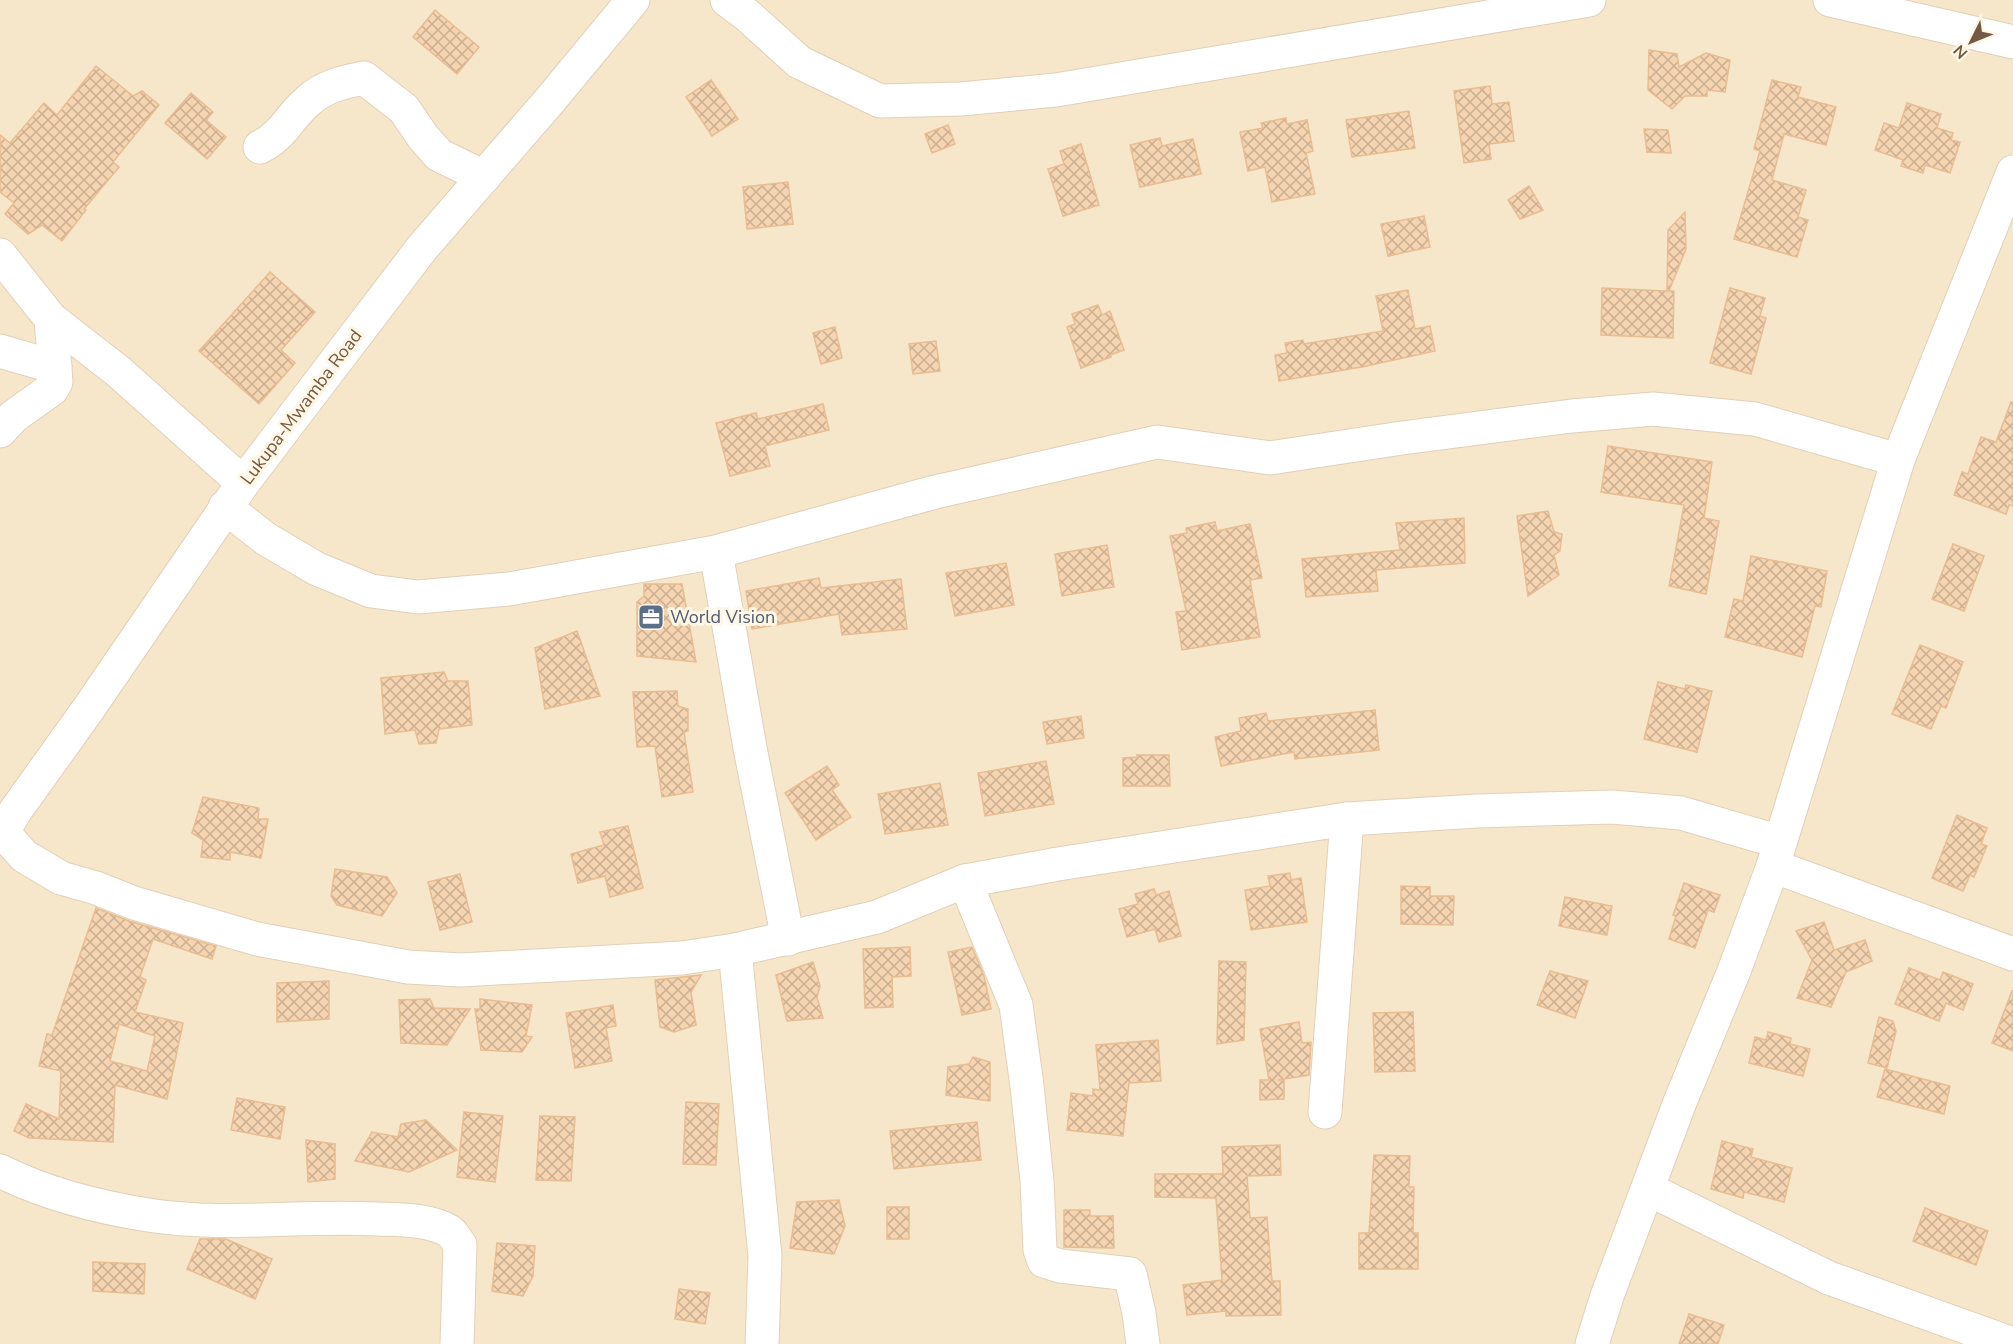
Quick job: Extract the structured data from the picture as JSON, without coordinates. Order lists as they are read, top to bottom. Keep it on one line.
{"streets":{"street":["Lukupa-Mwamba Road"]},"places":{"office":["World Vision"]},"north":"bottom left"}
